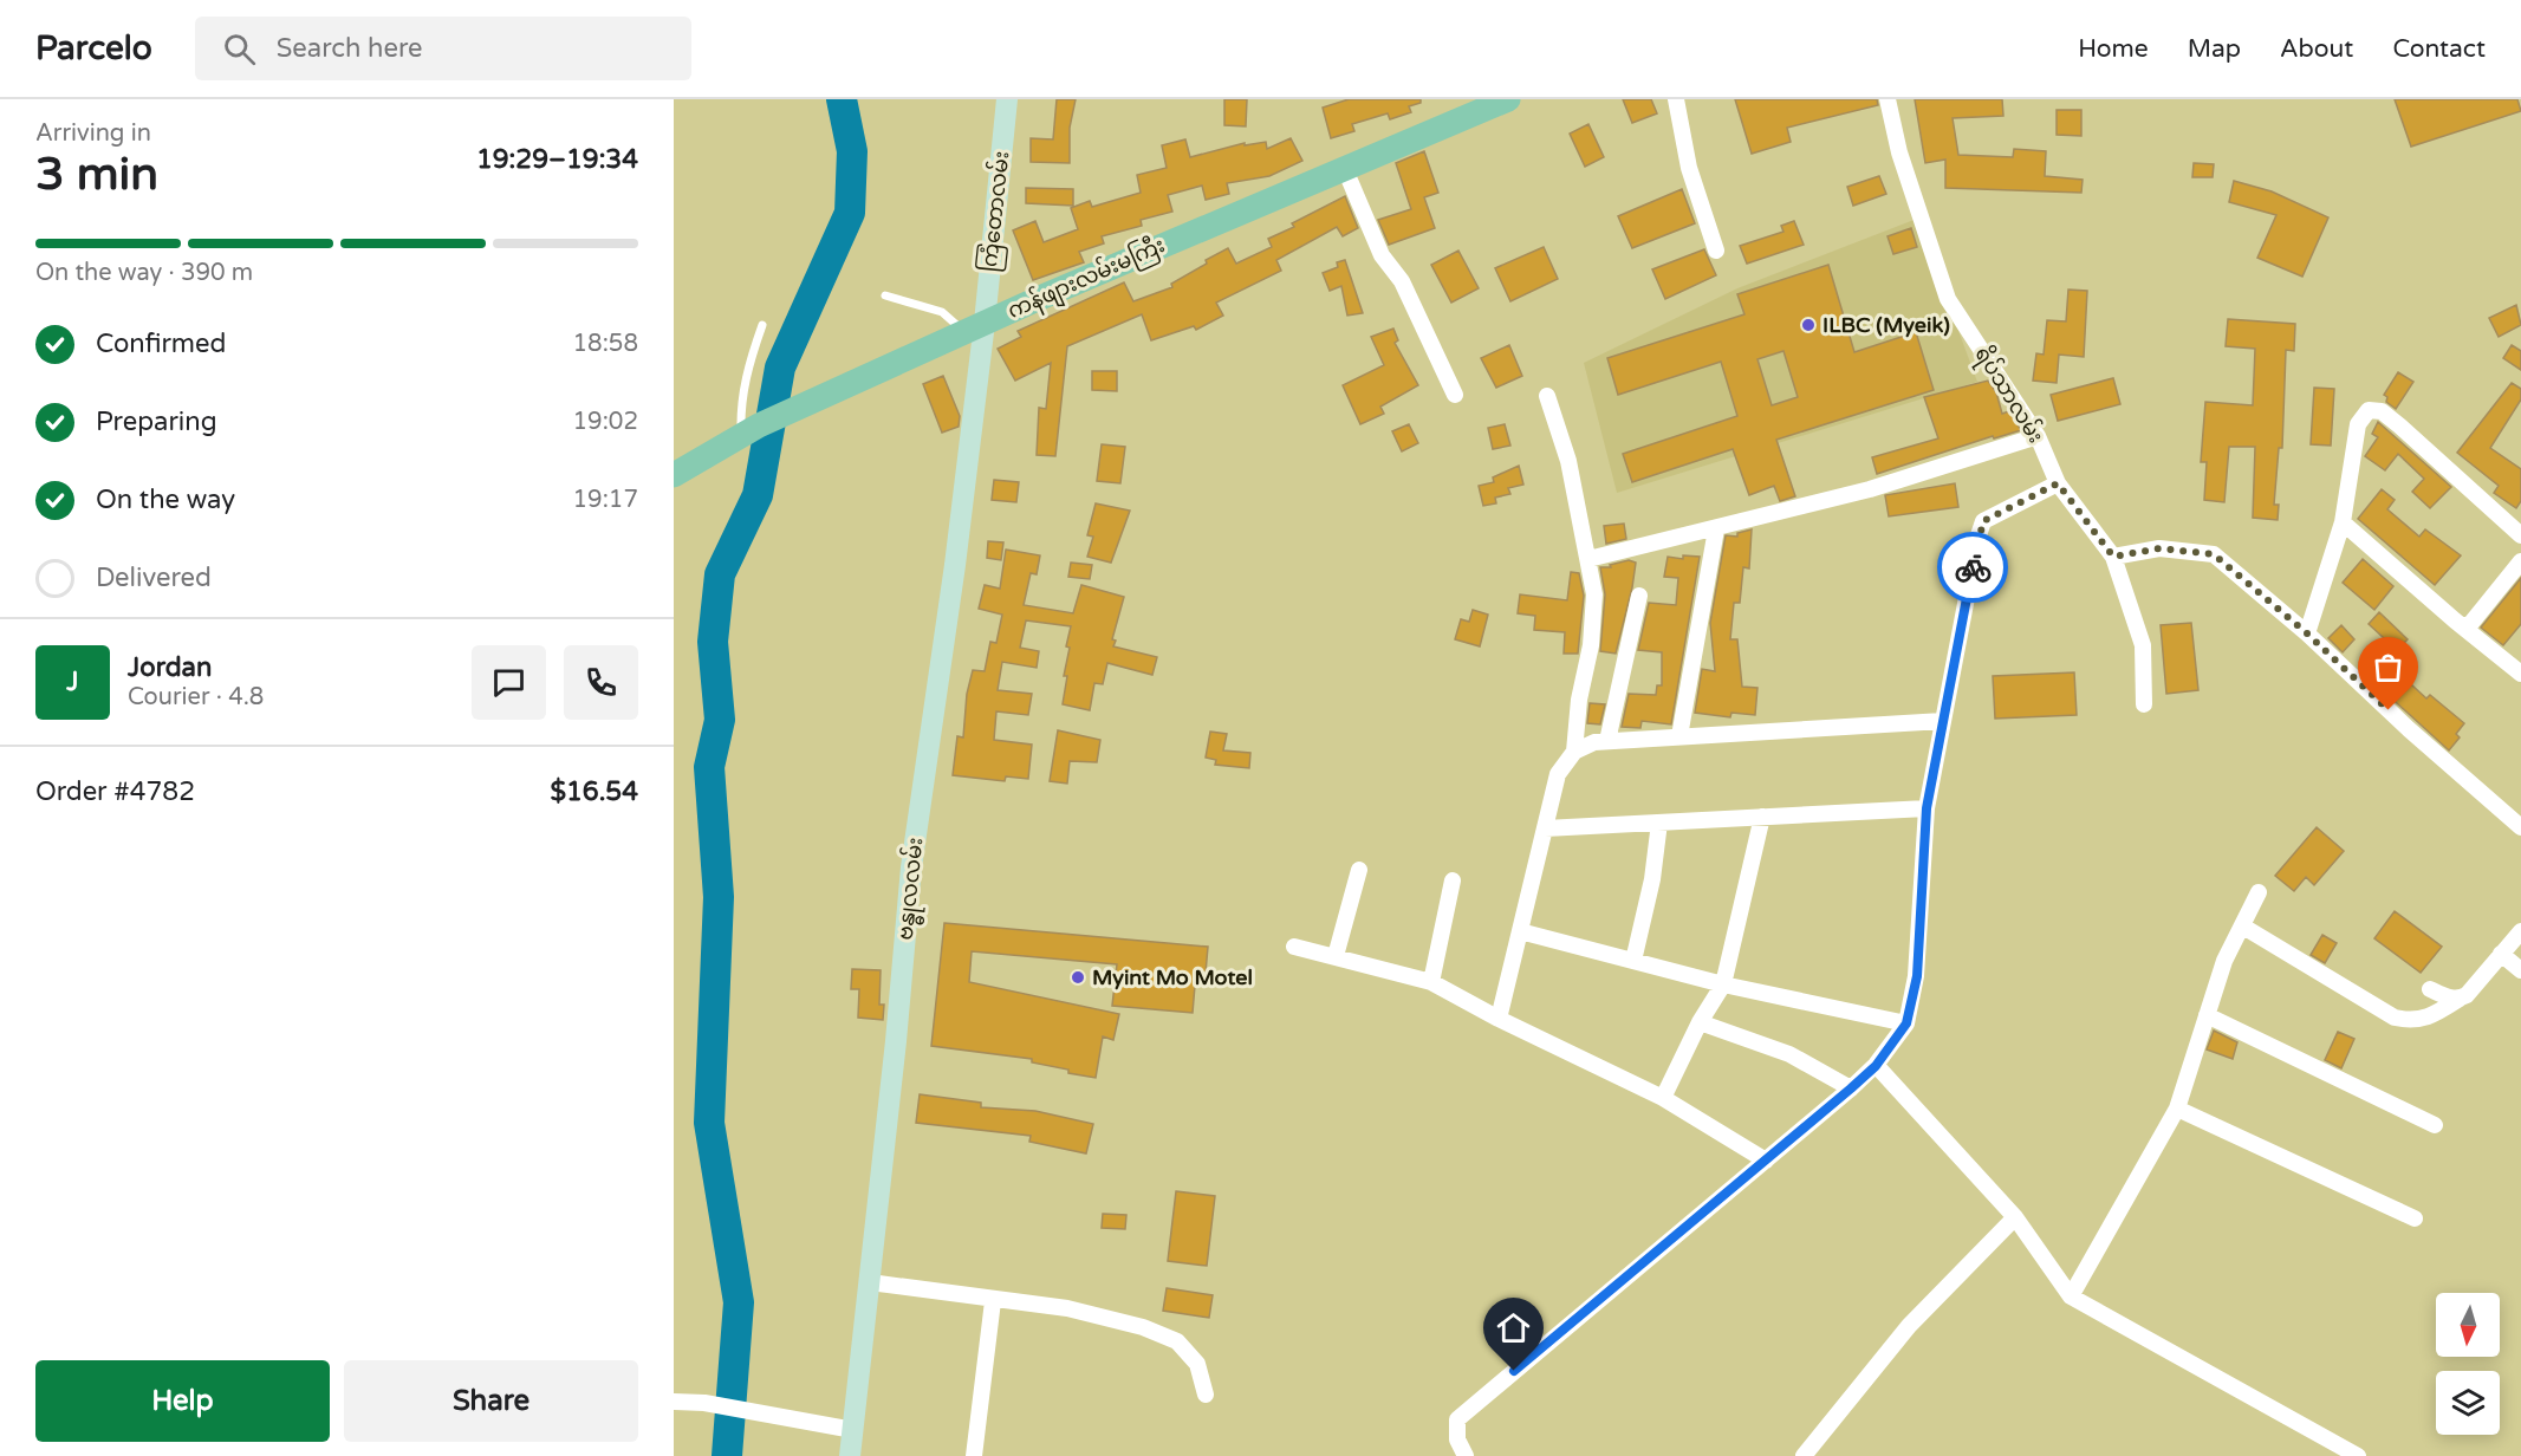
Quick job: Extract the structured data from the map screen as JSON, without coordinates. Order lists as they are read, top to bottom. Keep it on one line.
{"streets":{"main road":["ကန်ဖျားလမ်းမကြီး"],"street":["ကြံတောလမ်း","ရိပ်သာလမ်း","ဗန္ဓုလလမ်း"]},"crossings":[["ကြံတောလမ်း","ကန်ဖျားလမ်းမကြီး"],["ကြံတောလမ်း","ဗန္ဓုလလမ်း"],["ကန်ဖျားလမ်းမကြီး","ဗန္ဓုလလမ်း"]],"places":["ILBC (Myeik)","Myint Mo Motel"],"north":"bottom","page":{"header":"Parcelo","search":"Search here","nav":["Home","Map","About","Contact"],"heading":["3 min","Arriving in","19:29–19:34"],"panel":["Jordan","Courier · 4.8","Order #4782","$16.54"],"bar":"On the way · 390 m","list":[["Confirmed","18:58"],["Preparing","19:02"],["On the way","19:17"],"Delivered"],"round":"J","buttons":["Help","Share"]}}
